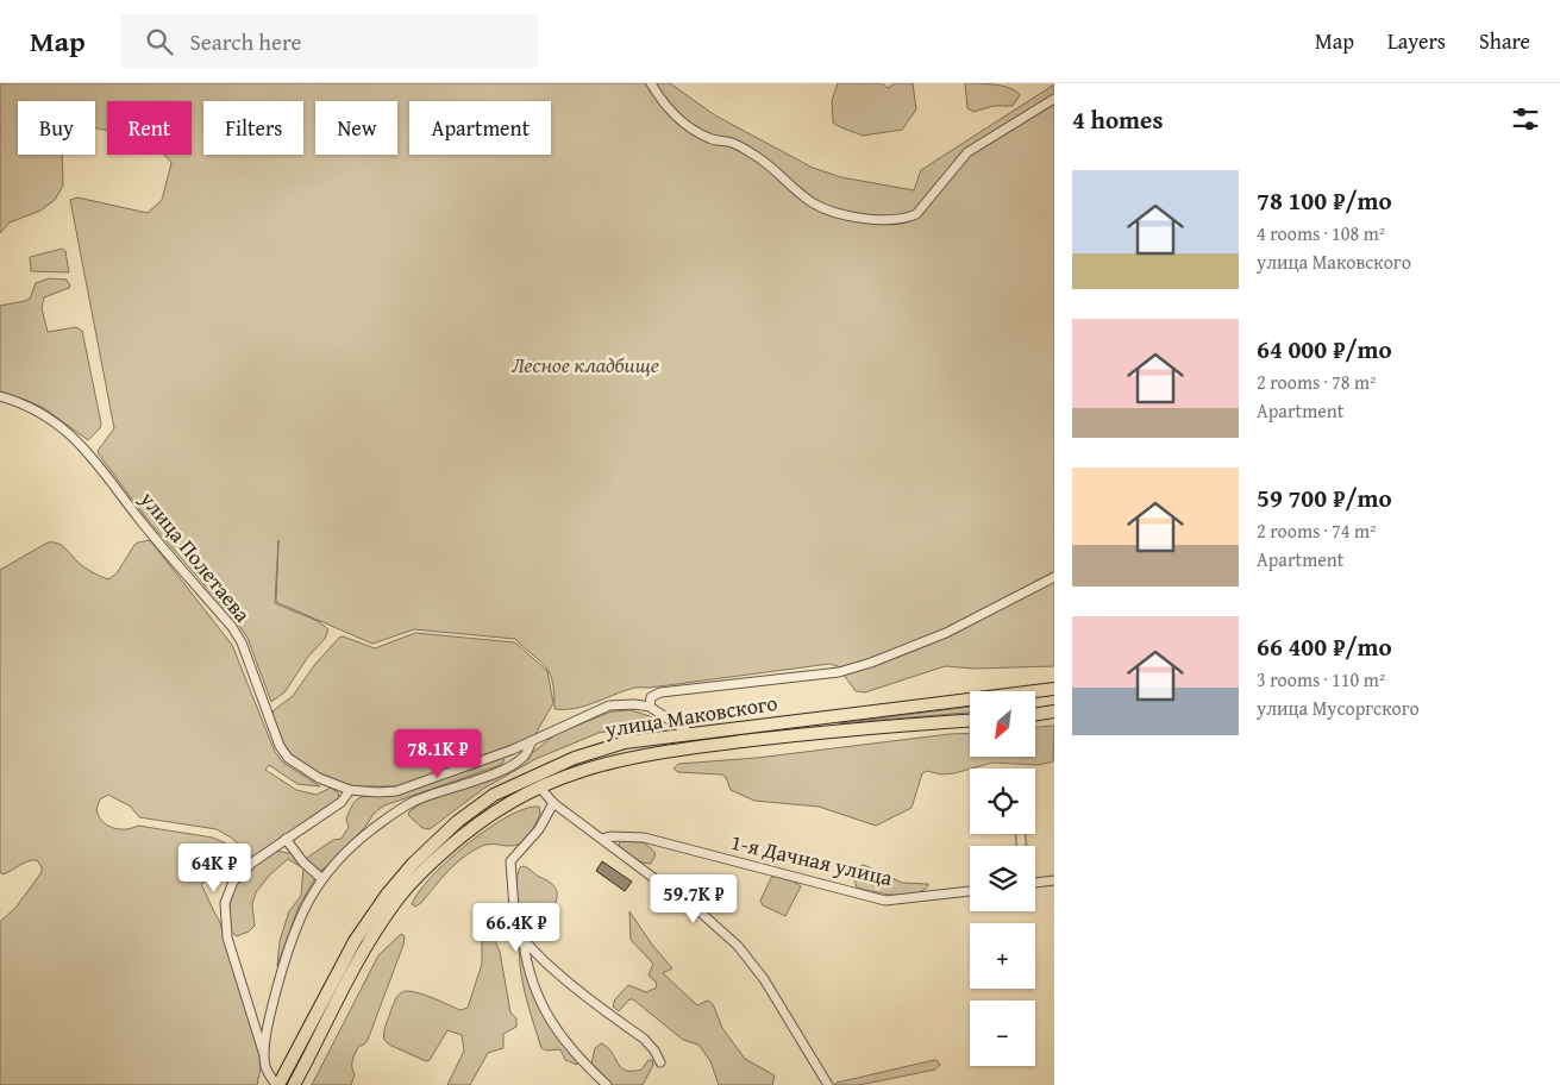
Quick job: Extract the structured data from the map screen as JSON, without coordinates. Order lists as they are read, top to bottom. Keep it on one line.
{"streets":{"highway":["улица Маковского"],"street":["улица Полетаева","1-я Дачная улица"]},"parks":["Лесное кладбище"],"north":"bottom left","page":{"header":"Map","search":"Search here","nav":["Map","Layers","Share"],"heading":"4 homes","chip":["Buy","Rent","Filters","New","Apartment"],"list":[{"name":"78 100 ₽/mo","note":"4 rooms · 108 m² · улица Маковского"},{"name":"64 000 ₽/mo","note":"2 rooms · 78 m² · Apartment"},{"name":"59 700 ₽/mo","note":"2 rooms · 74 m² · Apartment"},{"name":"66 400 ₽/mo","note":"3 rooms · 110 m² · улица Мусоргского"}],"map_buttons":["+","−"],"price":["78.1K ₽","64K ₽","59.7K ₽","66.4K ₽"]}}
